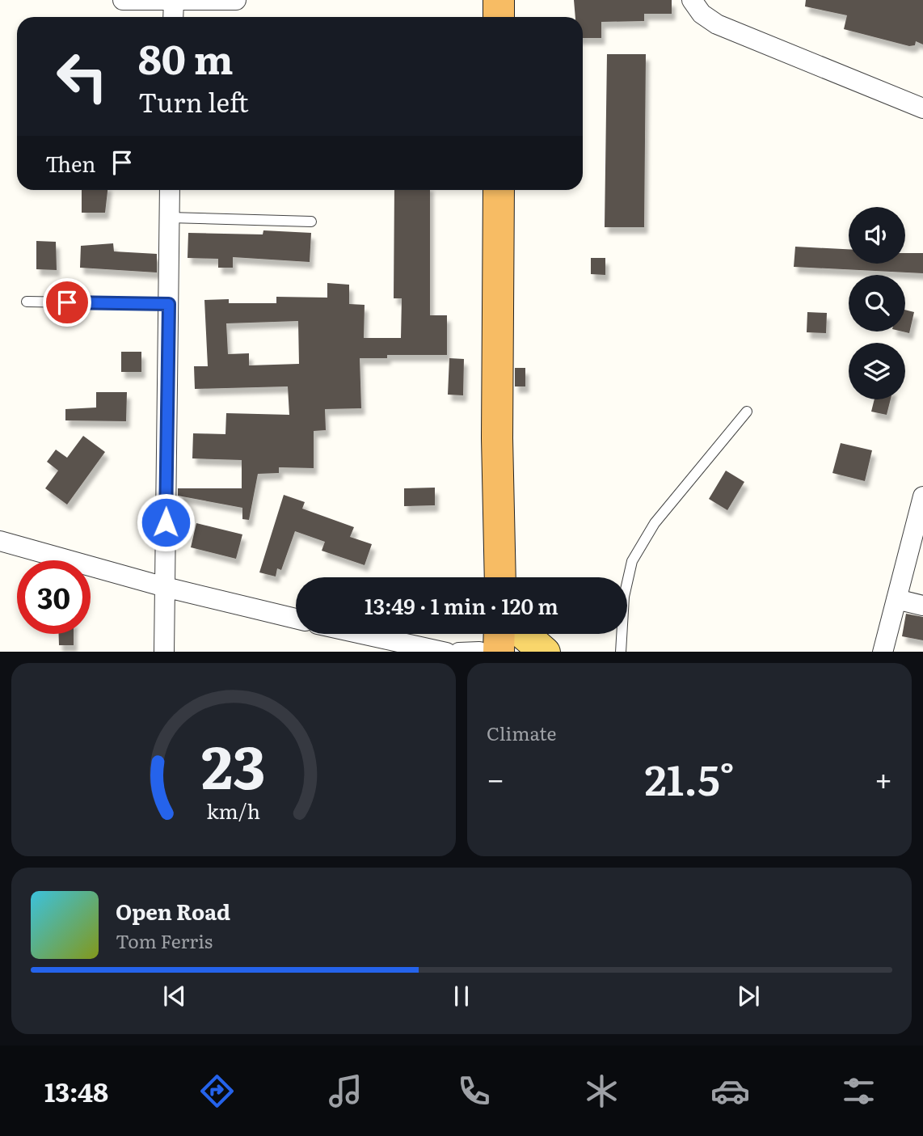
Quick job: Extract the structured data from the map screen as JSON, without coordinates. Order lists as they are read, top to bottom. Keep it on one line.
{"page":{"turn":["80 m","Turn left"],"then":"Then","limit":"30","trip":"13:49 · 1 min · 120 m","tile":"Climate","heat":["−","21.5°","+"],"song":["Open Road","Tom Ferris"],"tabs":"13:48","gauge":["23","km/h"]}}
